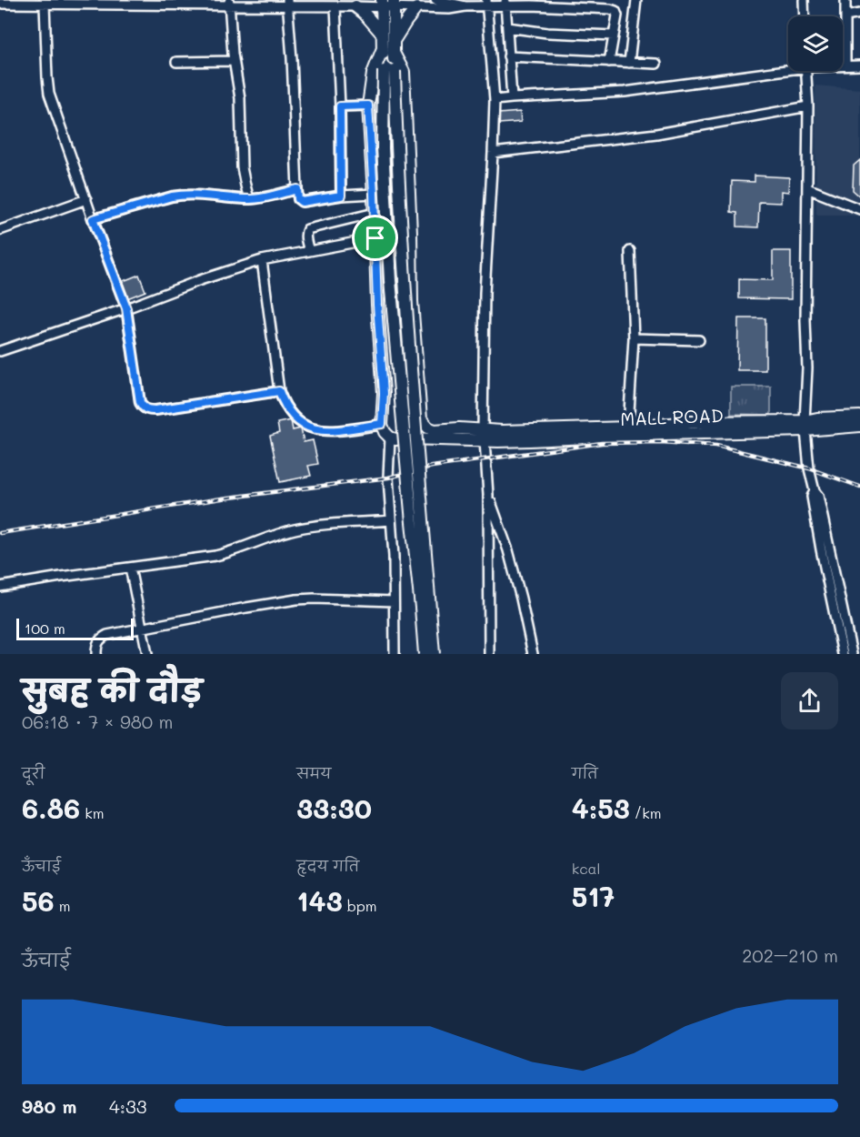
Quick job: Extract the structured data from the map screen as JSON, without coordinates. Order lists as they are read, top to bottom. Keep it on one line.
{"streets":{"main road":["MALL ROAD"]},"scale_bar":"100 m","page":{"scale":"100 m","heading":["सुबह की दौड़","06:18 · 7 × 980 m"],"stats":[["दूरी","6.86 km"],["समय","33:30"],["गति","4:53 /km"],["ऊँचाई","56 m"],["हृदय गति","143 bpm"],["kcal","517"]],"chart":["ऊँचाई","202–210 m"],"list":[{"name":"980 m","note":"4:33"}]}}
